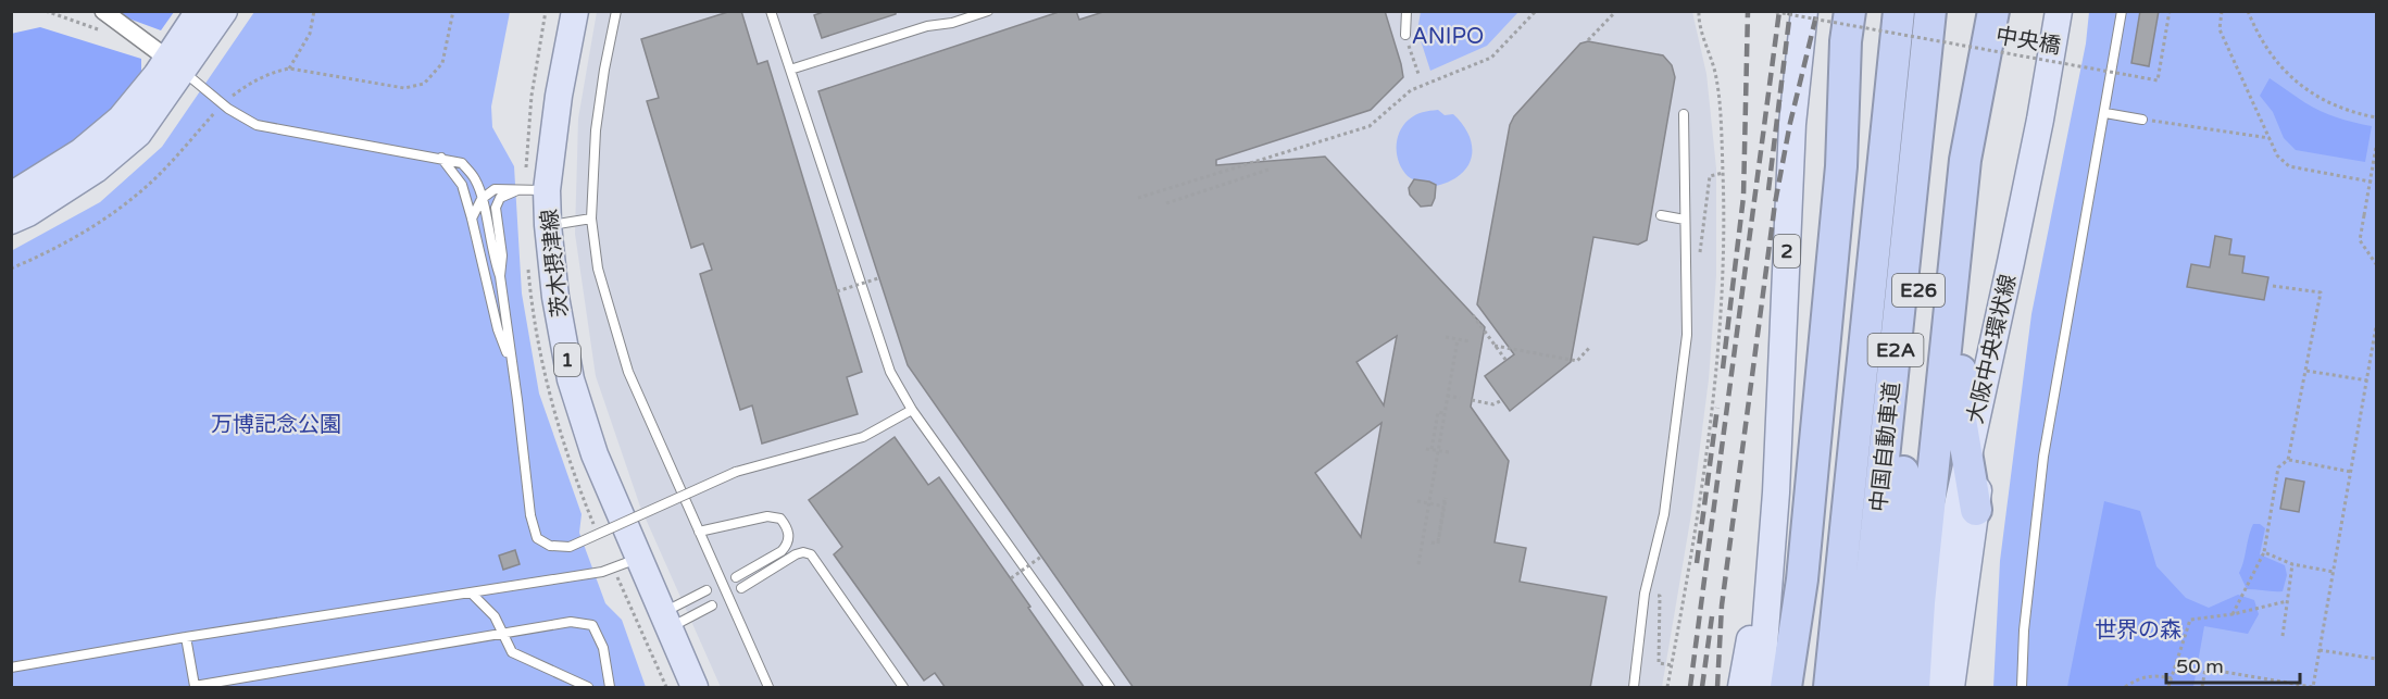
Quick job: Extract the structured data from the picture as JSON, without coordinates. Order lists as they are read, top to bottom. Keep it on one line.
{"streets":{"highway":["E26","E2A","中国自動車道"],"main road":["2","茨木摂津線","大阪中央環状線","1"],"path":["中央橋"]},"crossings":[["E26","中国自動車道"],["E2A","中国自動車道"]],"parks":["ANIPO","万博記念公園","世界の森"],"scale_bar":"50 m"}
